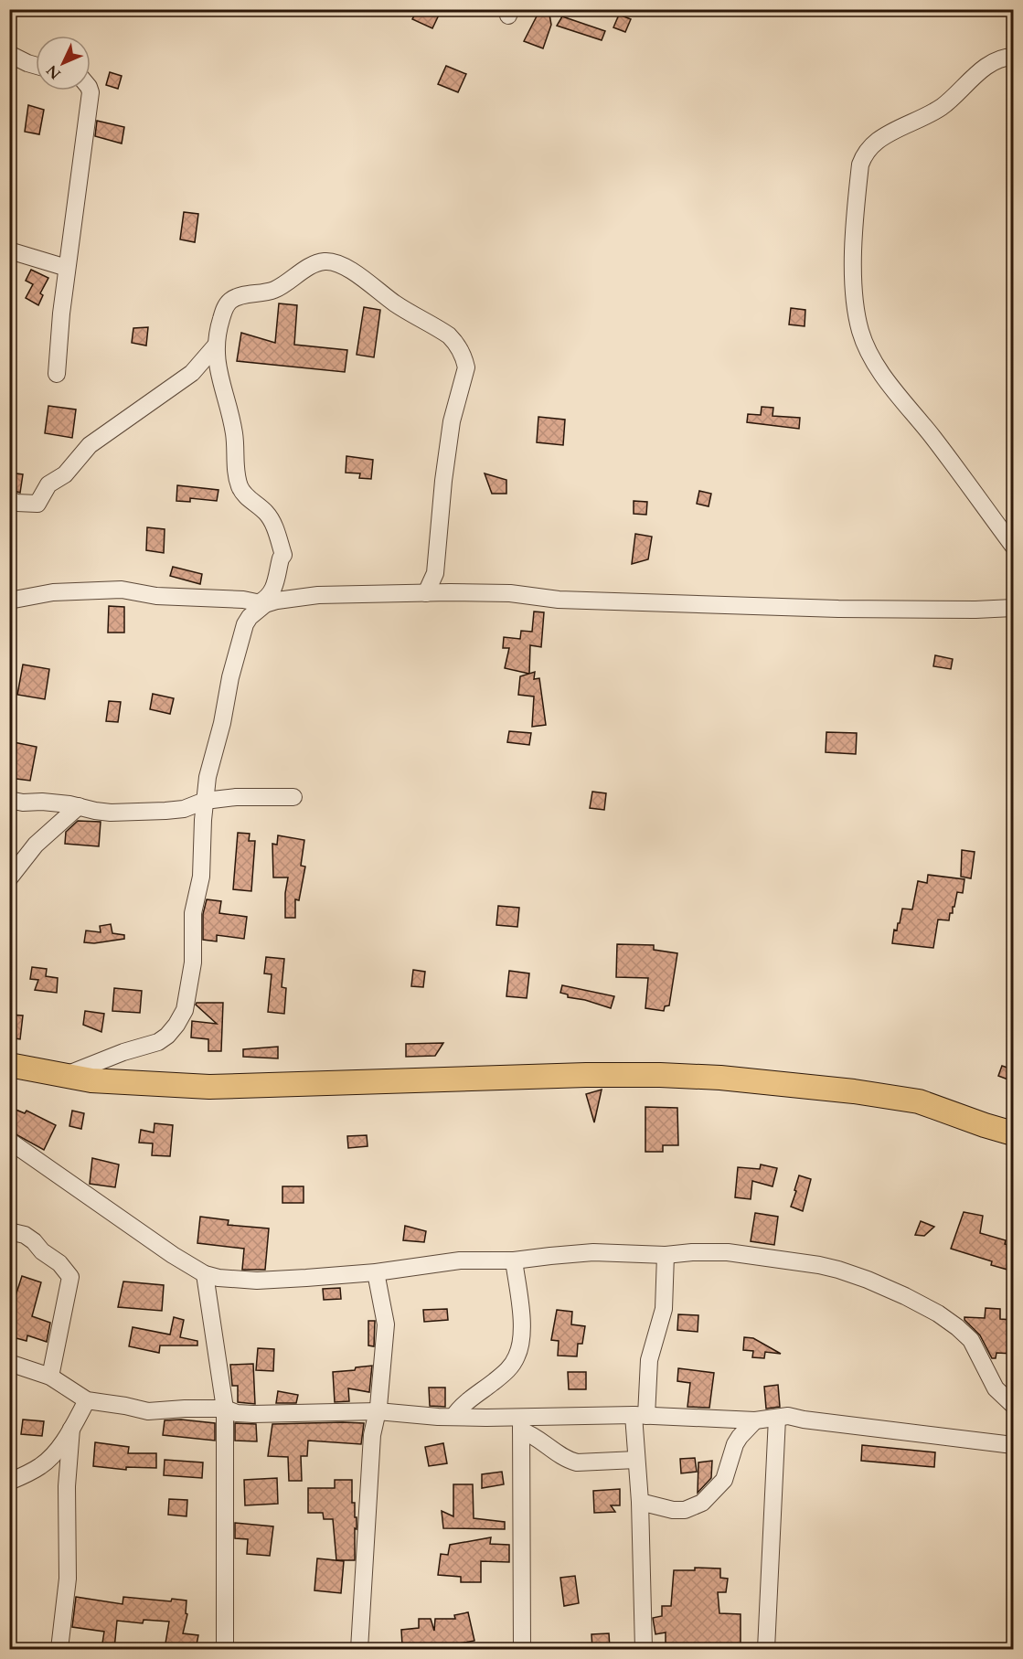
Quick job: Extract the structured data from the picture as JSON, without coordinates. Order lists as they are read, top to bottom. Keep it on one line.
{"north":"bottom left"}
